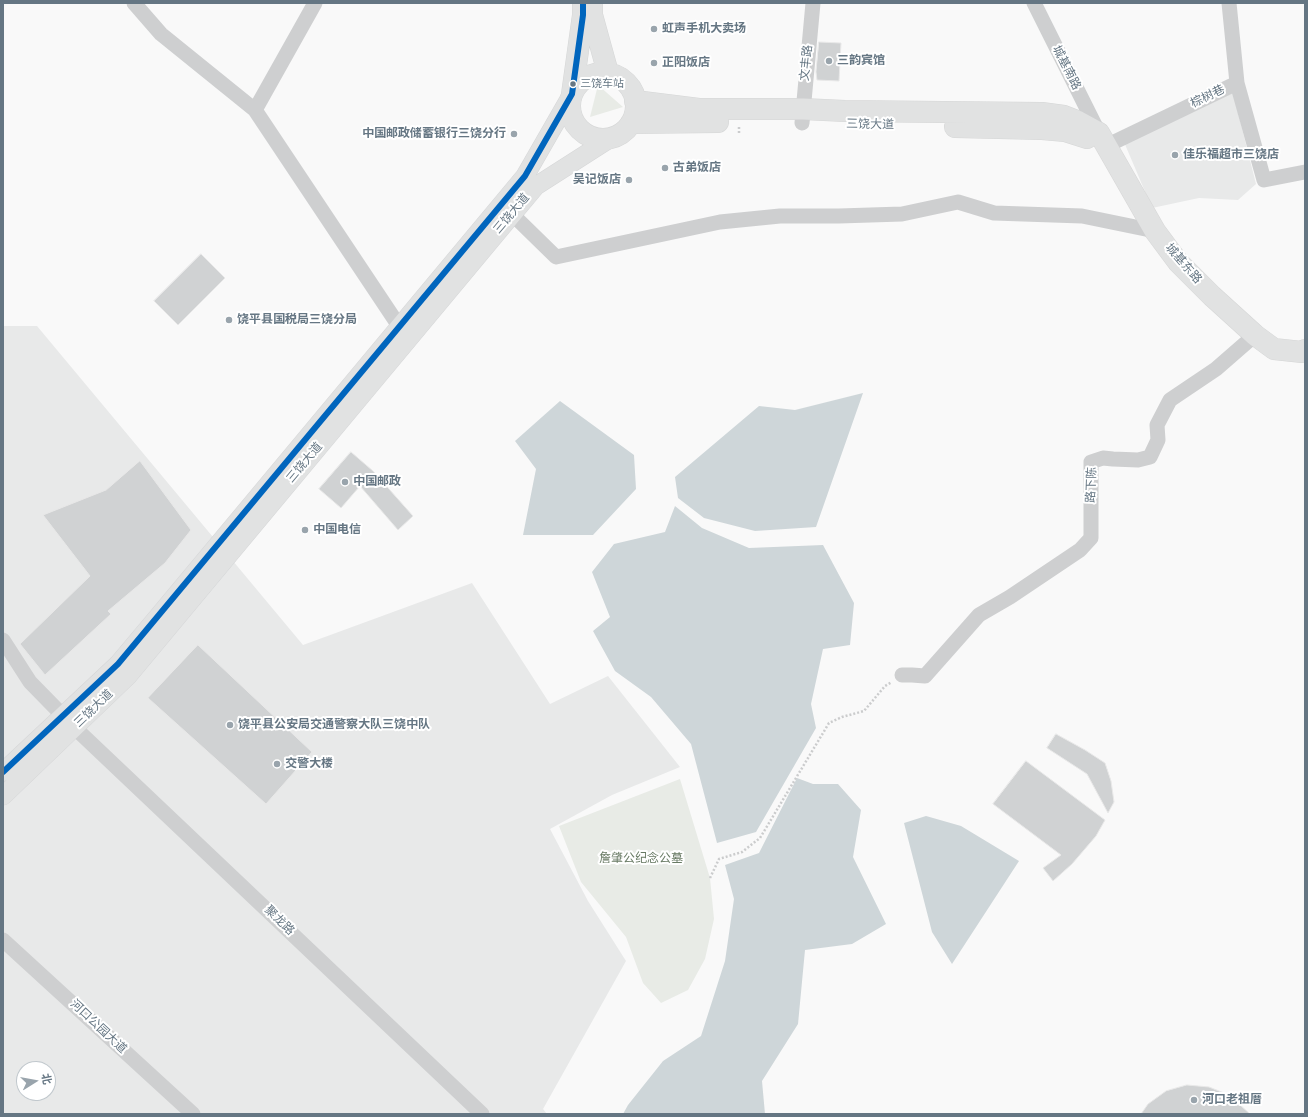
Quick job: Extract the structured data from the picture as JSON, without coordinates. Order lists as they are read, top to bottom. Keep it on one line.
{"streets":{"highway":["三饶大道","城基东路"],"street":["文丰路","城基南路","棕树巷","路下陈","聚龙路","河口公园大道"]},"crossings":[["文丰路","三饶大道"],["城基南路","棕树巷"],["城基南路","三饶大道"],["城基南路","城基东路"],["棕树巷","三饶大道"],["棕树巷","城基东路"],["三饶大道","城基东路"],["三饶大道","聚龙路"],["城基东路","路下陈"]],"parks":["詹肇公纪念公墓"],"places":["虹声手机大卖场","三韵宾馆","正阳饭店","三饶车站","中国邮政储蓄银行三饶分行","佳乐福超市三饶店","古弟饭店","吴记饭店","饶平县国税局三饶分局","中国邮政","中国电信","饶平县公安局交通警察大队三饶中队","交警大楼","河口老祖厝"],"north":"right"}
